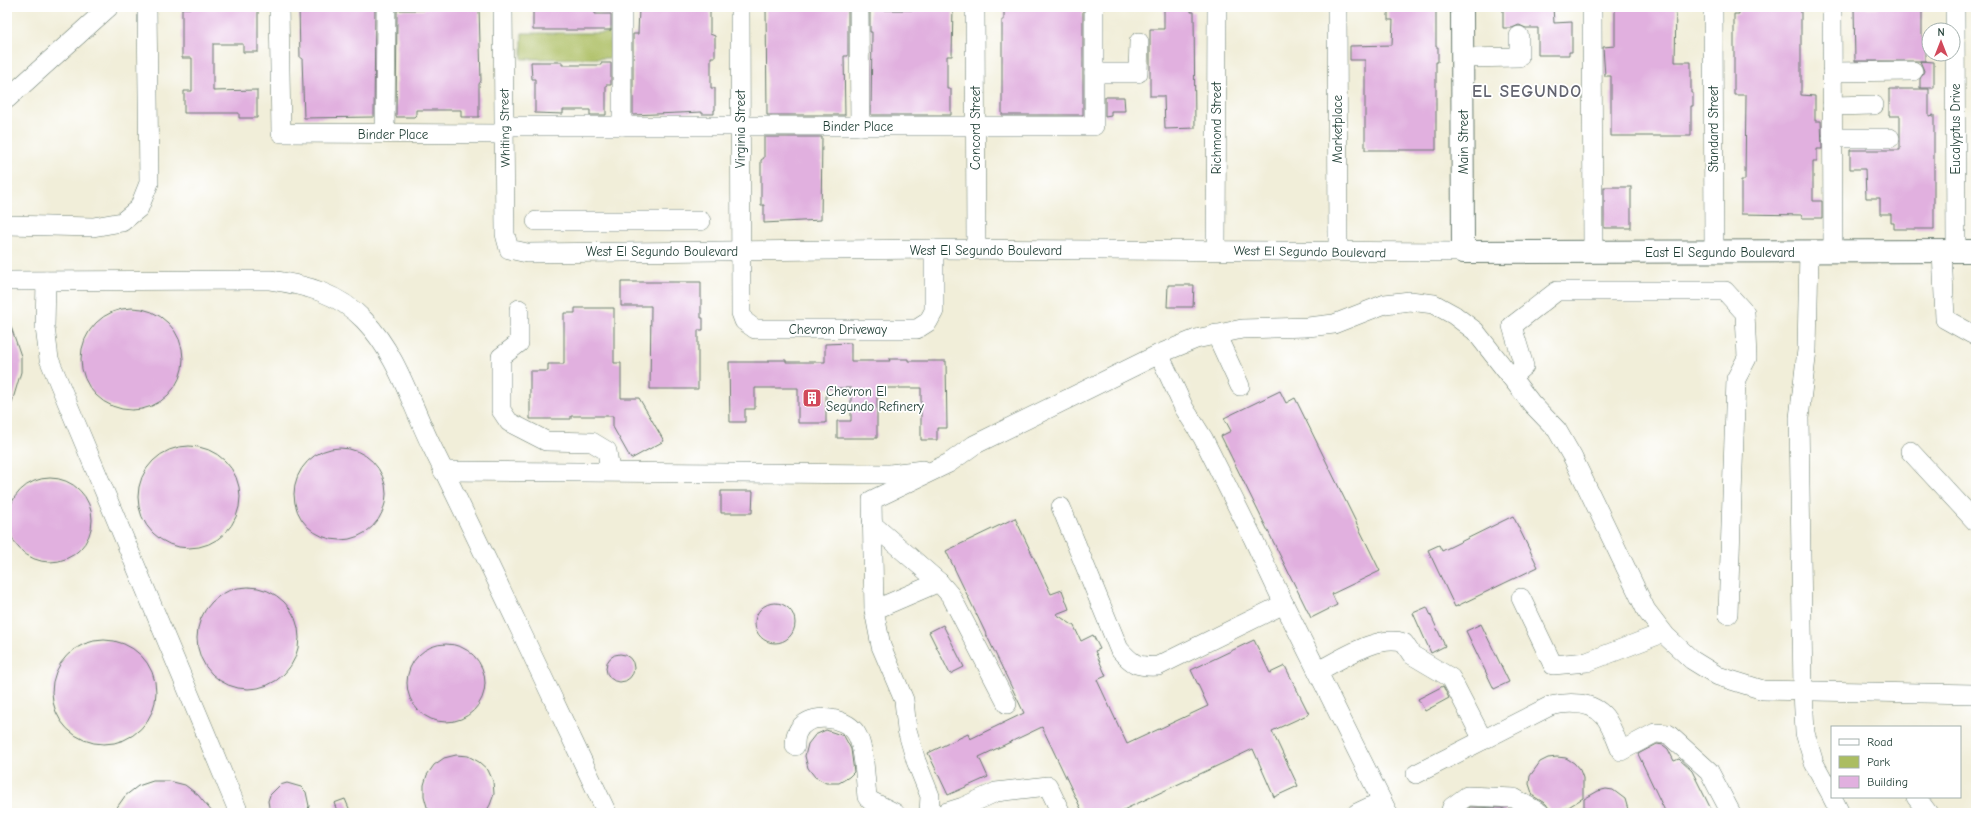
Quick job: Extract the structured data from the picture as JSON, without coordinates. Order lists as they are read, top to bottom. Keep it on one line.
{"streets":{"main road":["Main Street","East El Segundo Boulevard"],"street":["Binder Place","Whiting Street","Concord Street","Richmond Street","Virginia Street","Marketplace","Standard Street","Eucalyptus Drive","West El Segundo Boulevard","Chevron Driveway"]},"crossings":[["Binder Place","Whiting Street"],["Binder Place","Concord Street"],["Binder Place","Virginia Street"],["Whiting Street","West El Segundo Boulevard"],["Concord Street","West El Segundo Boulevard"],["Richmond Street","West El Segundo Boulevard"],["Virginia Street","West El Segundo Boulevard"],["Virginia Street","Chevron Driveway"],["Marketplace","West El Segundo Boulevard"],["Standard Street","East El Segundo Boulevard"],["Eucalyptus Drive","East El Segundo Boulevard"],["Main Street","West El Segundo Boulevard"],["Main Street","East El Segundo Boulevard"],["West El Segundo Boulevard","East El Segundo Boulevard"],["West El Segundo Boulevard","Chevron Driveway"]],"districts":["EL SEGUNDO"],"places":{"building":["Chevron El Segundo Refinery"]},"legend":["Road","Park","Building"],"north":"top"}
